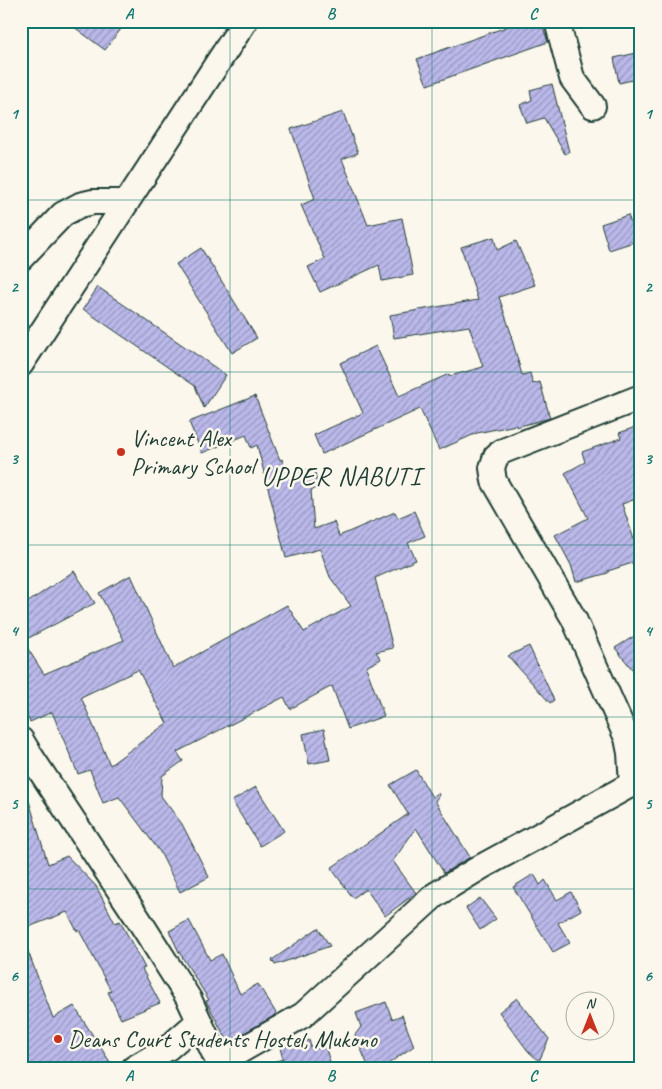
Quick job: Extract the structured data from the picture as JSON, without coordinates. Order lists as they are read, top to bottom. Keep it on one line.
{"districts":["UPPER NABUTI"],"places":["Vincent Alex Primary School","Deans Court Students Hostel, Mukono"],"north":"top","grid":{"columns":["A","B","C"],"rows":["1","2","3","4","5","6"]}}
